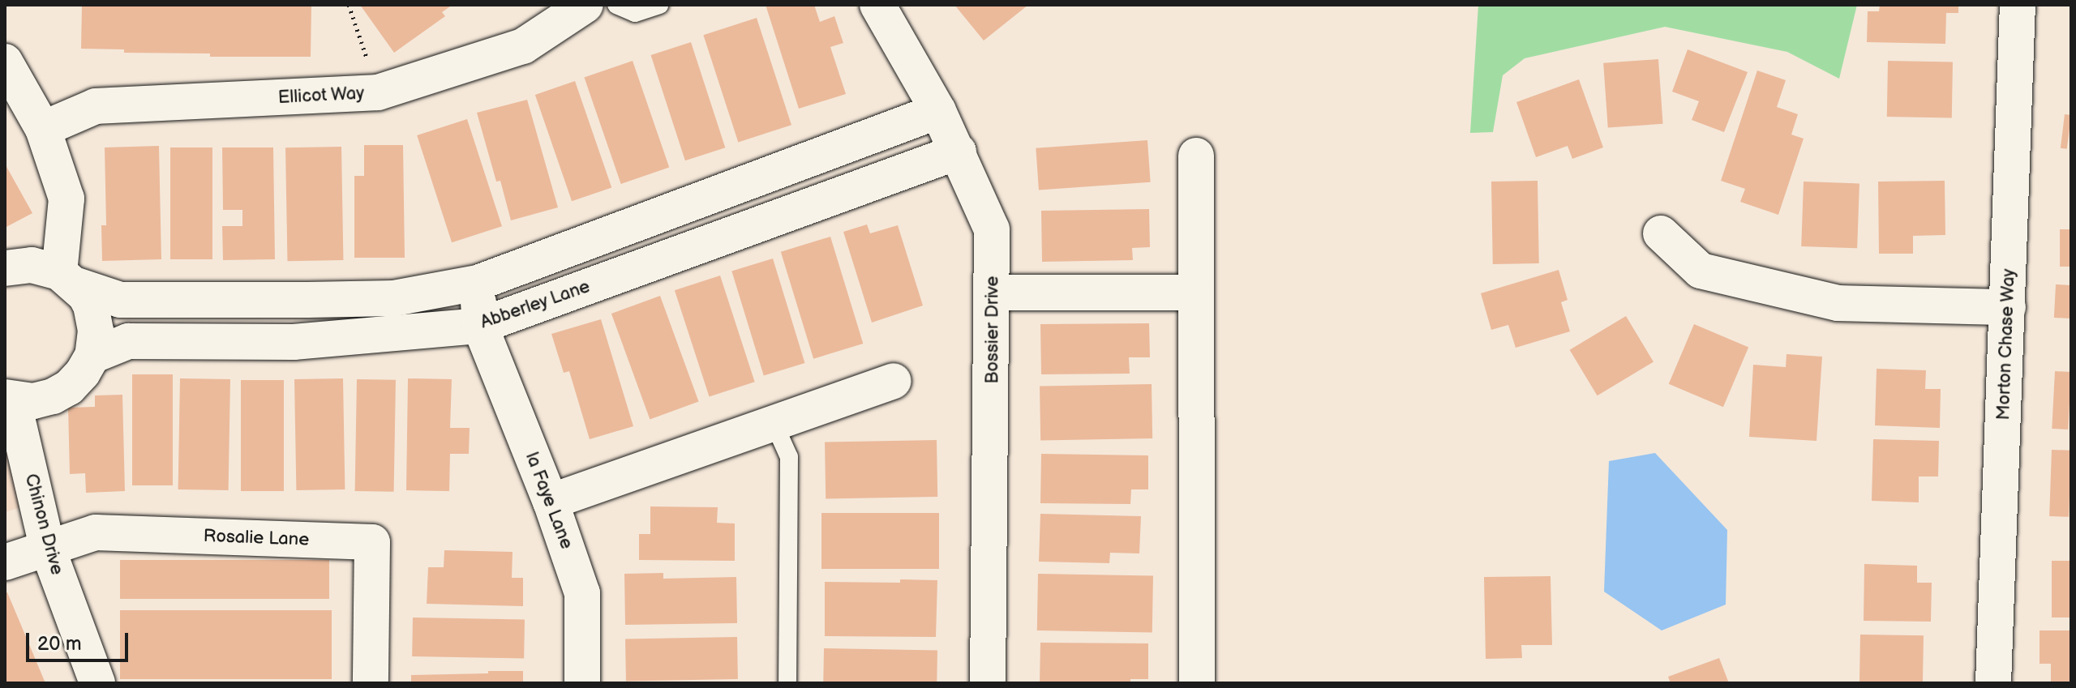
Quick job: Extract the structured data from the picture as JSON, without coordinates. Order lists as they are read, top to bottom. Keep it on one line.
{"streets":{"street":["Ellicot Way","Abberley Lane","Bossier Drive","Morton Chase Way","la Faye Lane","Chinon Drive","Rosalie Lane"]},"crossings":[["Abberley Lane","Bossier Drive"],["Abberley Lane","la Faye Lane"],["Chinon Drive","Rosalie Lane"]],"scale_bar":"20 m"}
